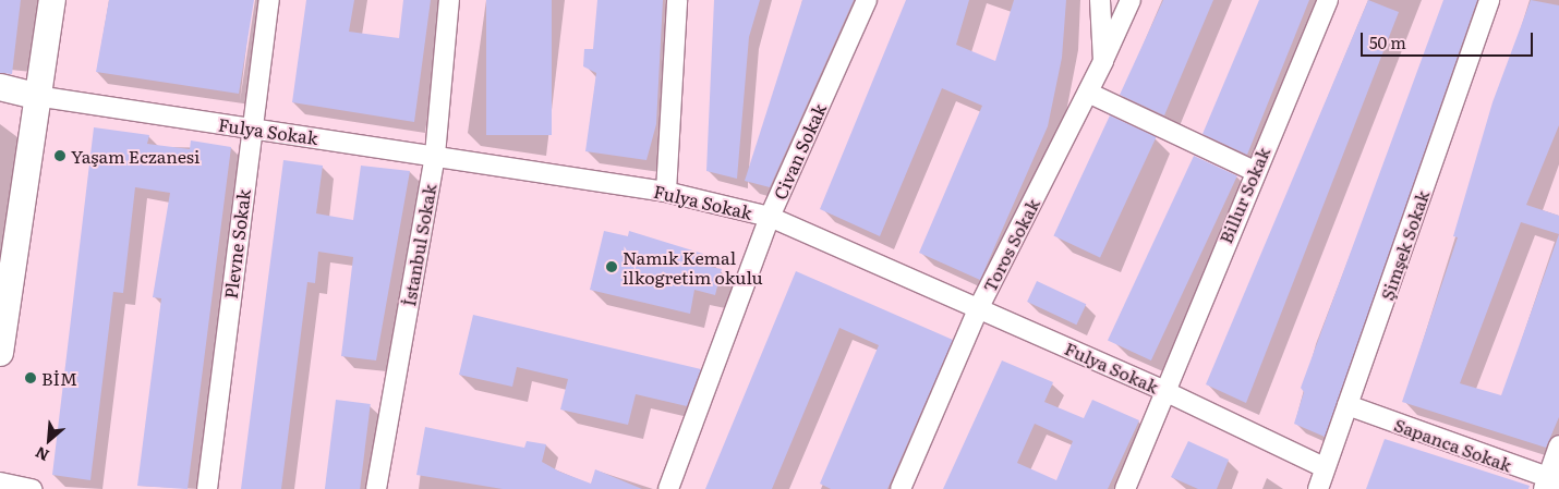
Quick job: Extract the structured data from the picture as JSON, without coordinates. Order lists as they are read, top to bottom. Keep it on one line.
{"streets":{"street":["Fulya Sokak","Civan Sokak","Billur Sokak","Plevne Sokak","İstanbul Sokak","Toros Sokak","Şimşek Sokak","Sapanca Sokak"]},"crossings":[["Fulya Sokak","Civan Sokak"],["Fulya Sokak","Billur Sokak"],["Fulya Sokak","Plevne Sokak"],["Fulya Sokak","İstanbul Sokak"],["Fulya Sokak","Toros Sokak"],["Fulya Sokak","Şimşek Sokak"],["Şimşek Sokak","Sapanca Sokak"]],"places":["Yaşam Eczanesi","Namık Kemal ilkogretim okulu","BİM"],"scale_bar":"50 m","north":"bottom left"}
